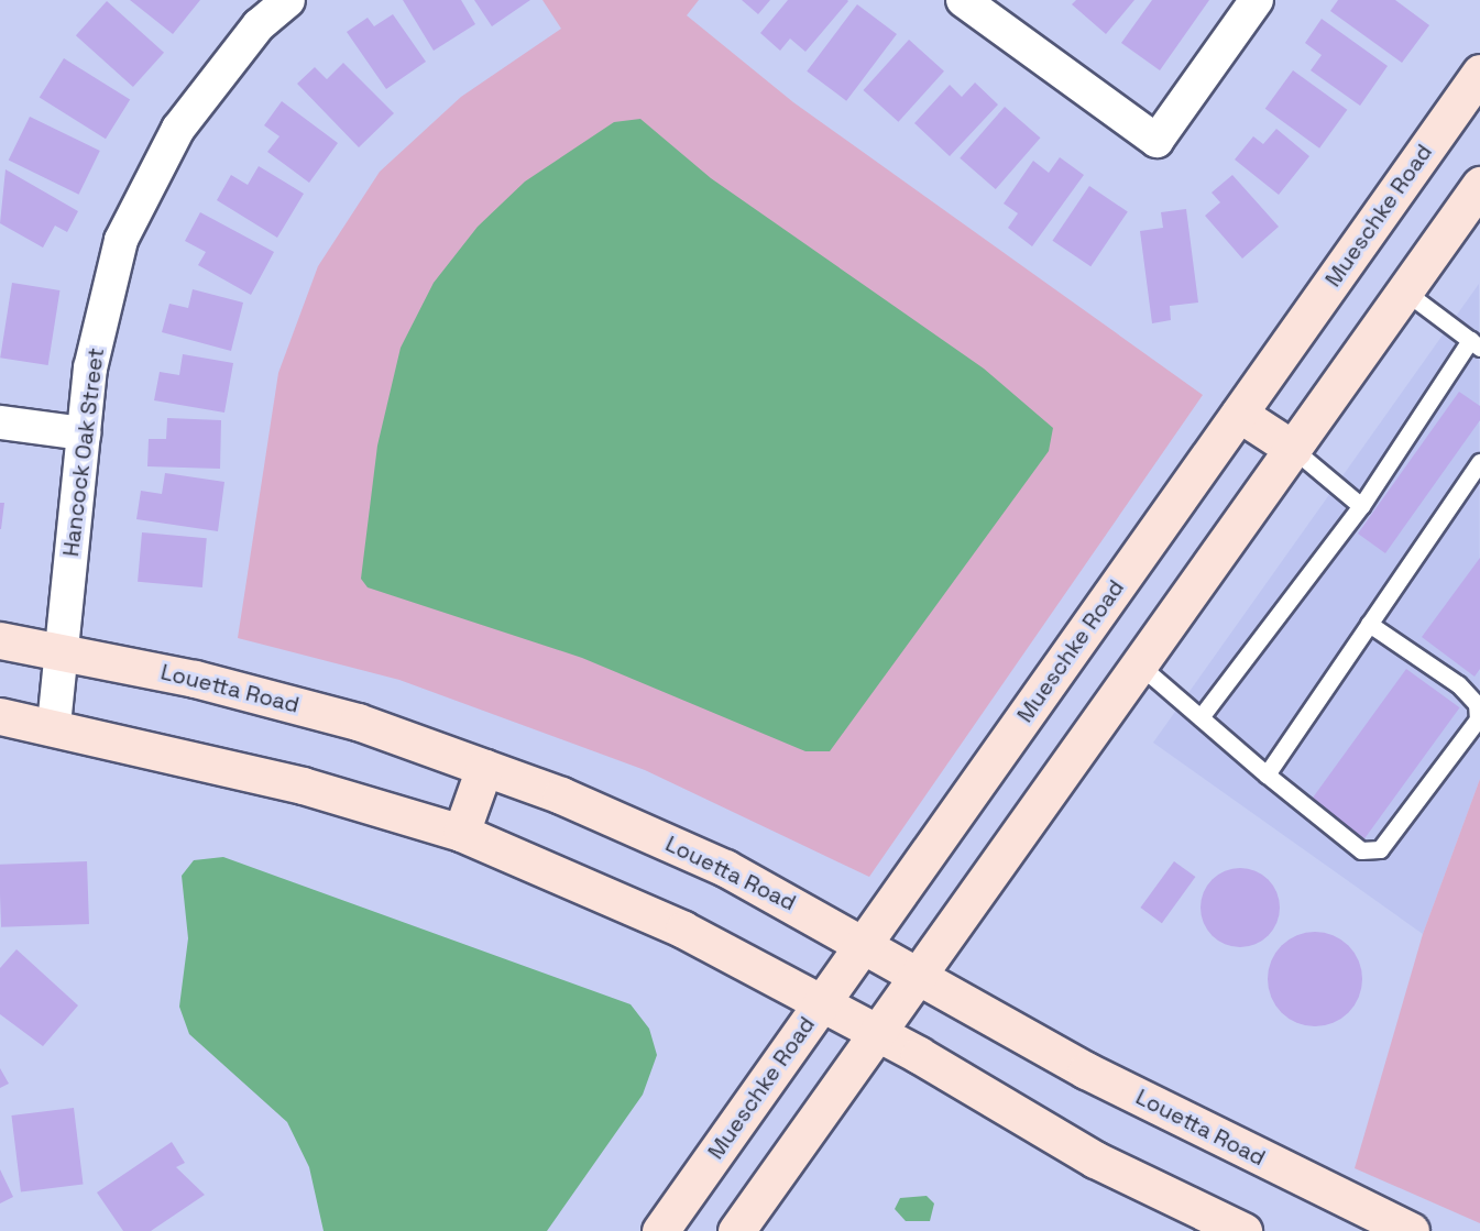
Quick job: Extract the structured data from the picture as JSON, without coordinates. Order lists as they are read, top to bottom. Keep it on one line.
{"streets":{"main road":["Mueschke Road","Louetta Road"],"street":["Hancock Oak Street"]},"crossings":[["Mueschke Road","Louetta Road"],["Hancock Oak Street","Louetta Road"]]}
